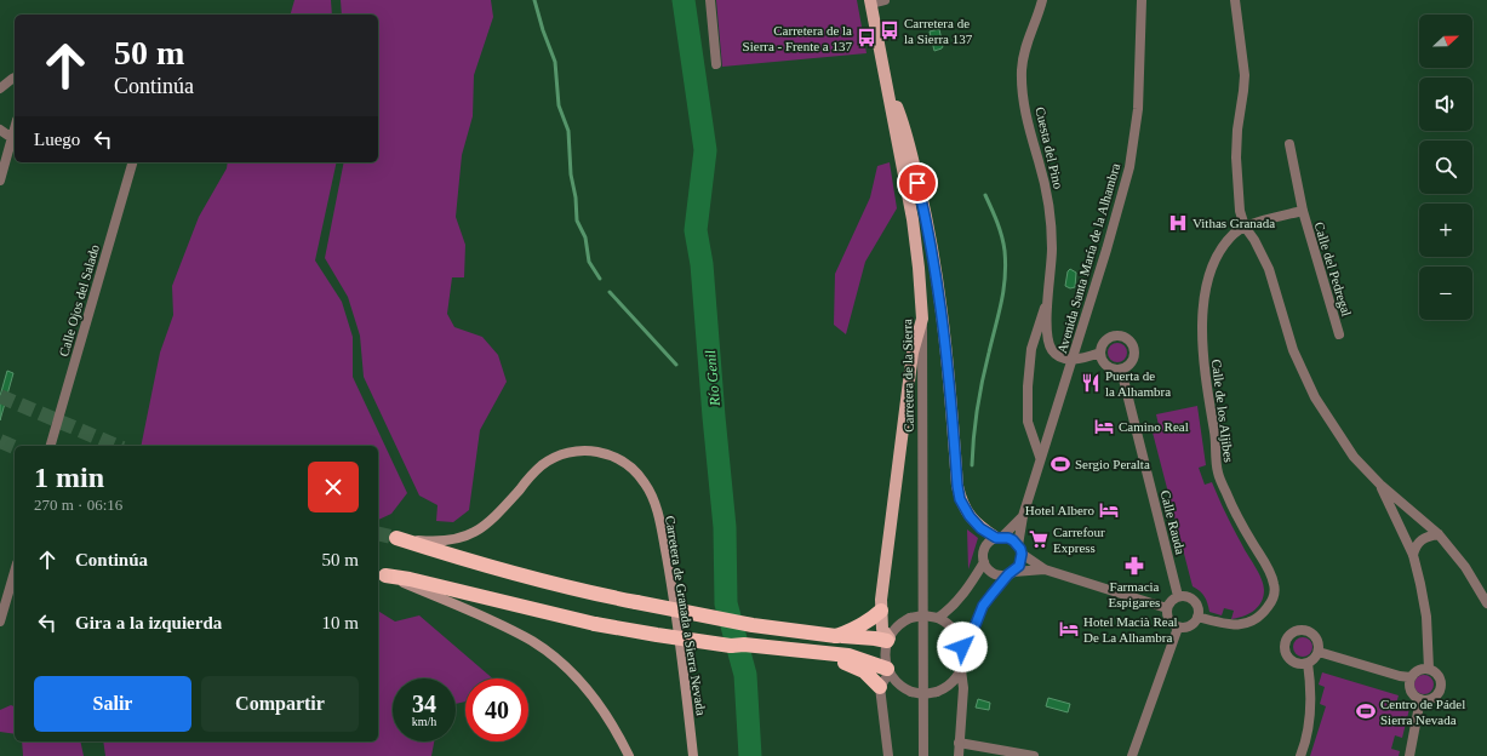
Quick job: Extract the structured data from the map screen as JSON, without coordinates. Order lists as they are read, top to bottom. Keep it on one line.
{"streets":{"main road":["Carretera de la Sierra","Carretera de Granada a Sierra Nevada"],"street":["Cuesta del Pino","Avenida Santa María de la Alhambra","Calle del Pedregal","Calle Ojos del Salado","Calle de los Aljibes","Calle Rauda"]},"crossings":[["Cuesta del Pino","Avenida Santa María de la Alhambra"],["Calle del Pedregal","Calle de los Aljibes"],["Calle de los Aljibes","Calle Rauda"]],"water":["Río Genil"],"places":{"bus stop":["Carretera de la Sierra 137","Carretera de la Sierra - Frente a 137"],"hospital":["Vithas Granada"],"restaurant":["Puerta de la Alhambra"],"hotel":["Camino Real","Hotel Albero","Hotel Macià Real De La Alhambra"],"sports":["Sergio Peralta","Centro de Pádel Sierra Nevada"],"supermarket":["Carrefour Express"],"pharmacy":["Farmacia Espigares"]},"north":"right","page":{"map_buttons":["+","−"],"turn":["50 m","Continúa"],"then":"Luego","heading":["1 min","270 m · 06:16"],"list":[{"name":"Continúa","value":"50 m"},{"name":"Gira a la izquierda","value":"10 m"}],"buttons":["Salir","Compartir"],"speed":"34 km/h","limit":"40"}}
